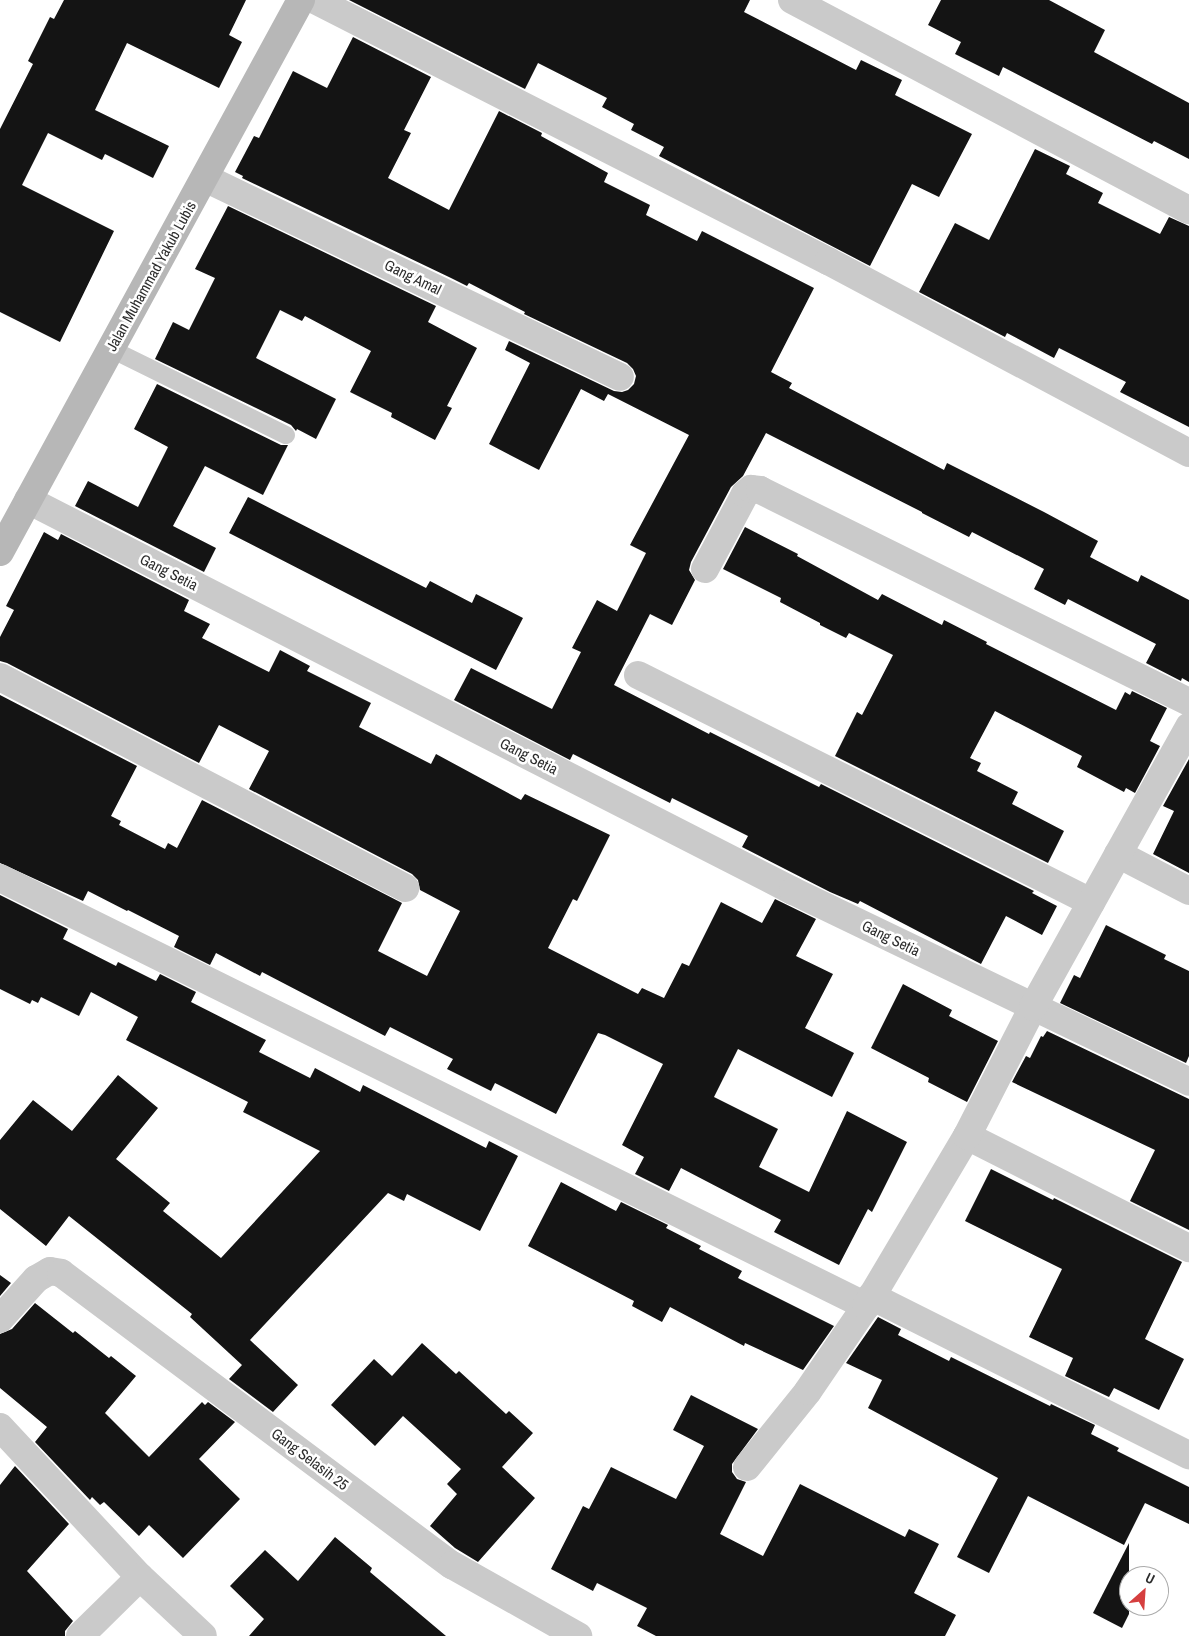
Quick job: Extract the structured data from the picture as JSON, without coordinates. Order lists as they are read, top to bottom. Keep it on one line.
{"streets":{"main road":["Jalan Muhammad Yakub Lubis"],"street":["Gang Amal","Gang Setia","Gang Selasih 25"]},"crossings":[["Jalan Muhammad Yakub Lubis","Gang Amal"],["Jalan Muhammad Yakub Lubis","Gang Setia"]],"north":"top right"}
